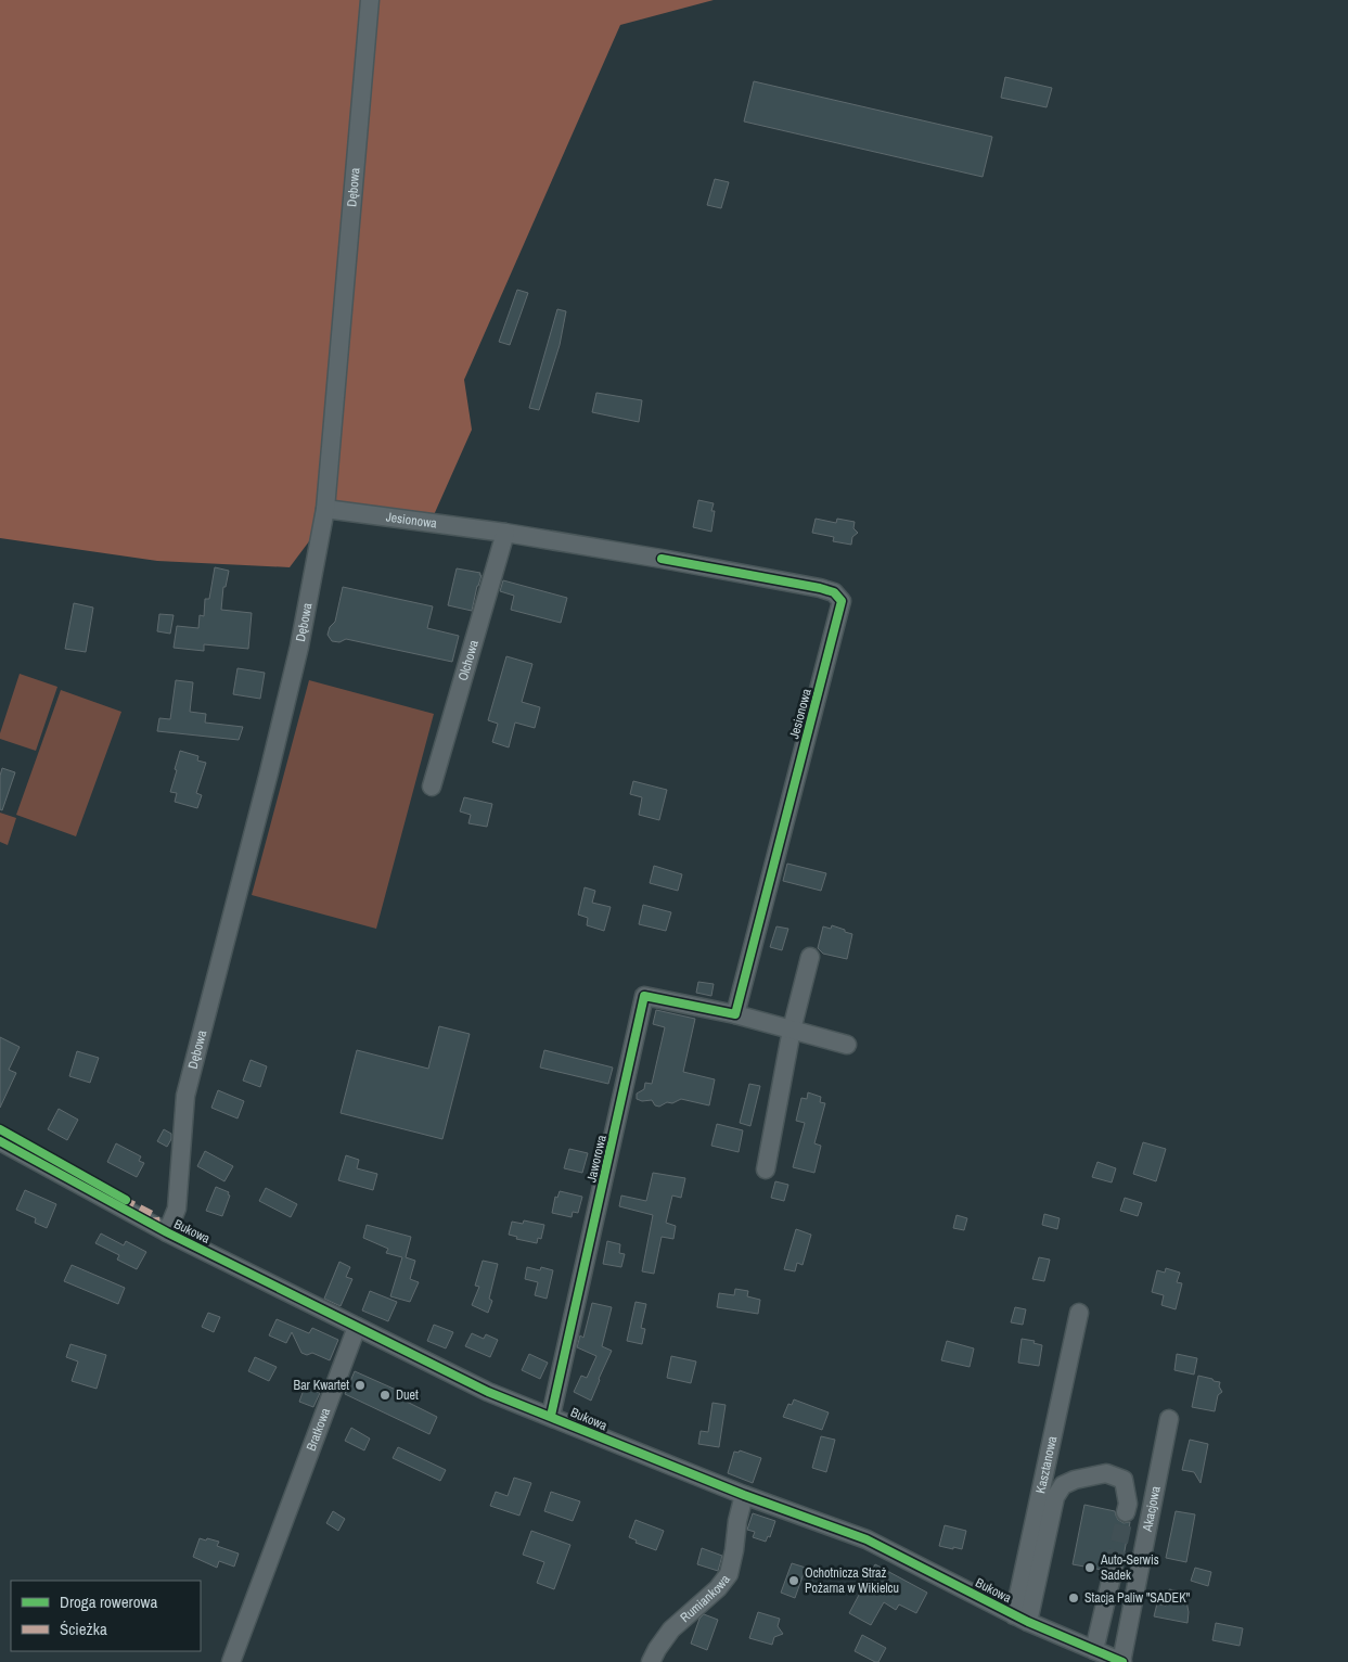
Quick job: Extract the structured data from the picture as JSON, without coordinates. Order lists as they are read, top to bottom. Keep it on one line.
{"streets":{"street":["Dębowa","Jesionowa","Olchowa","Jaworowa","Bukowa","Bratkowa","Kasztanowa","Akacjowa","Rumiankowa"]},"crossings":[["Dębowa","Jesionowa"],["Dębowa","Bukowa"],["Jesionowa","Olchowa"],["Jesionowa","Jaworowa"],["Jaworowa","Bukowa"],["Bukowa","Bratkowa"],["Bukowa","Kasztanowa"],["Bukowa","Akacjowa"],["Bukowa","Rumiankowa"]],"places":["Bar Kwartet","Duet","Auto-Serwis Sadek","Ochotnicza Straż Pożarna w Wikielcu","Stacja Paliw \"SADEK\""],"legend":["Droga rowerowa","Ścieżka"]}
